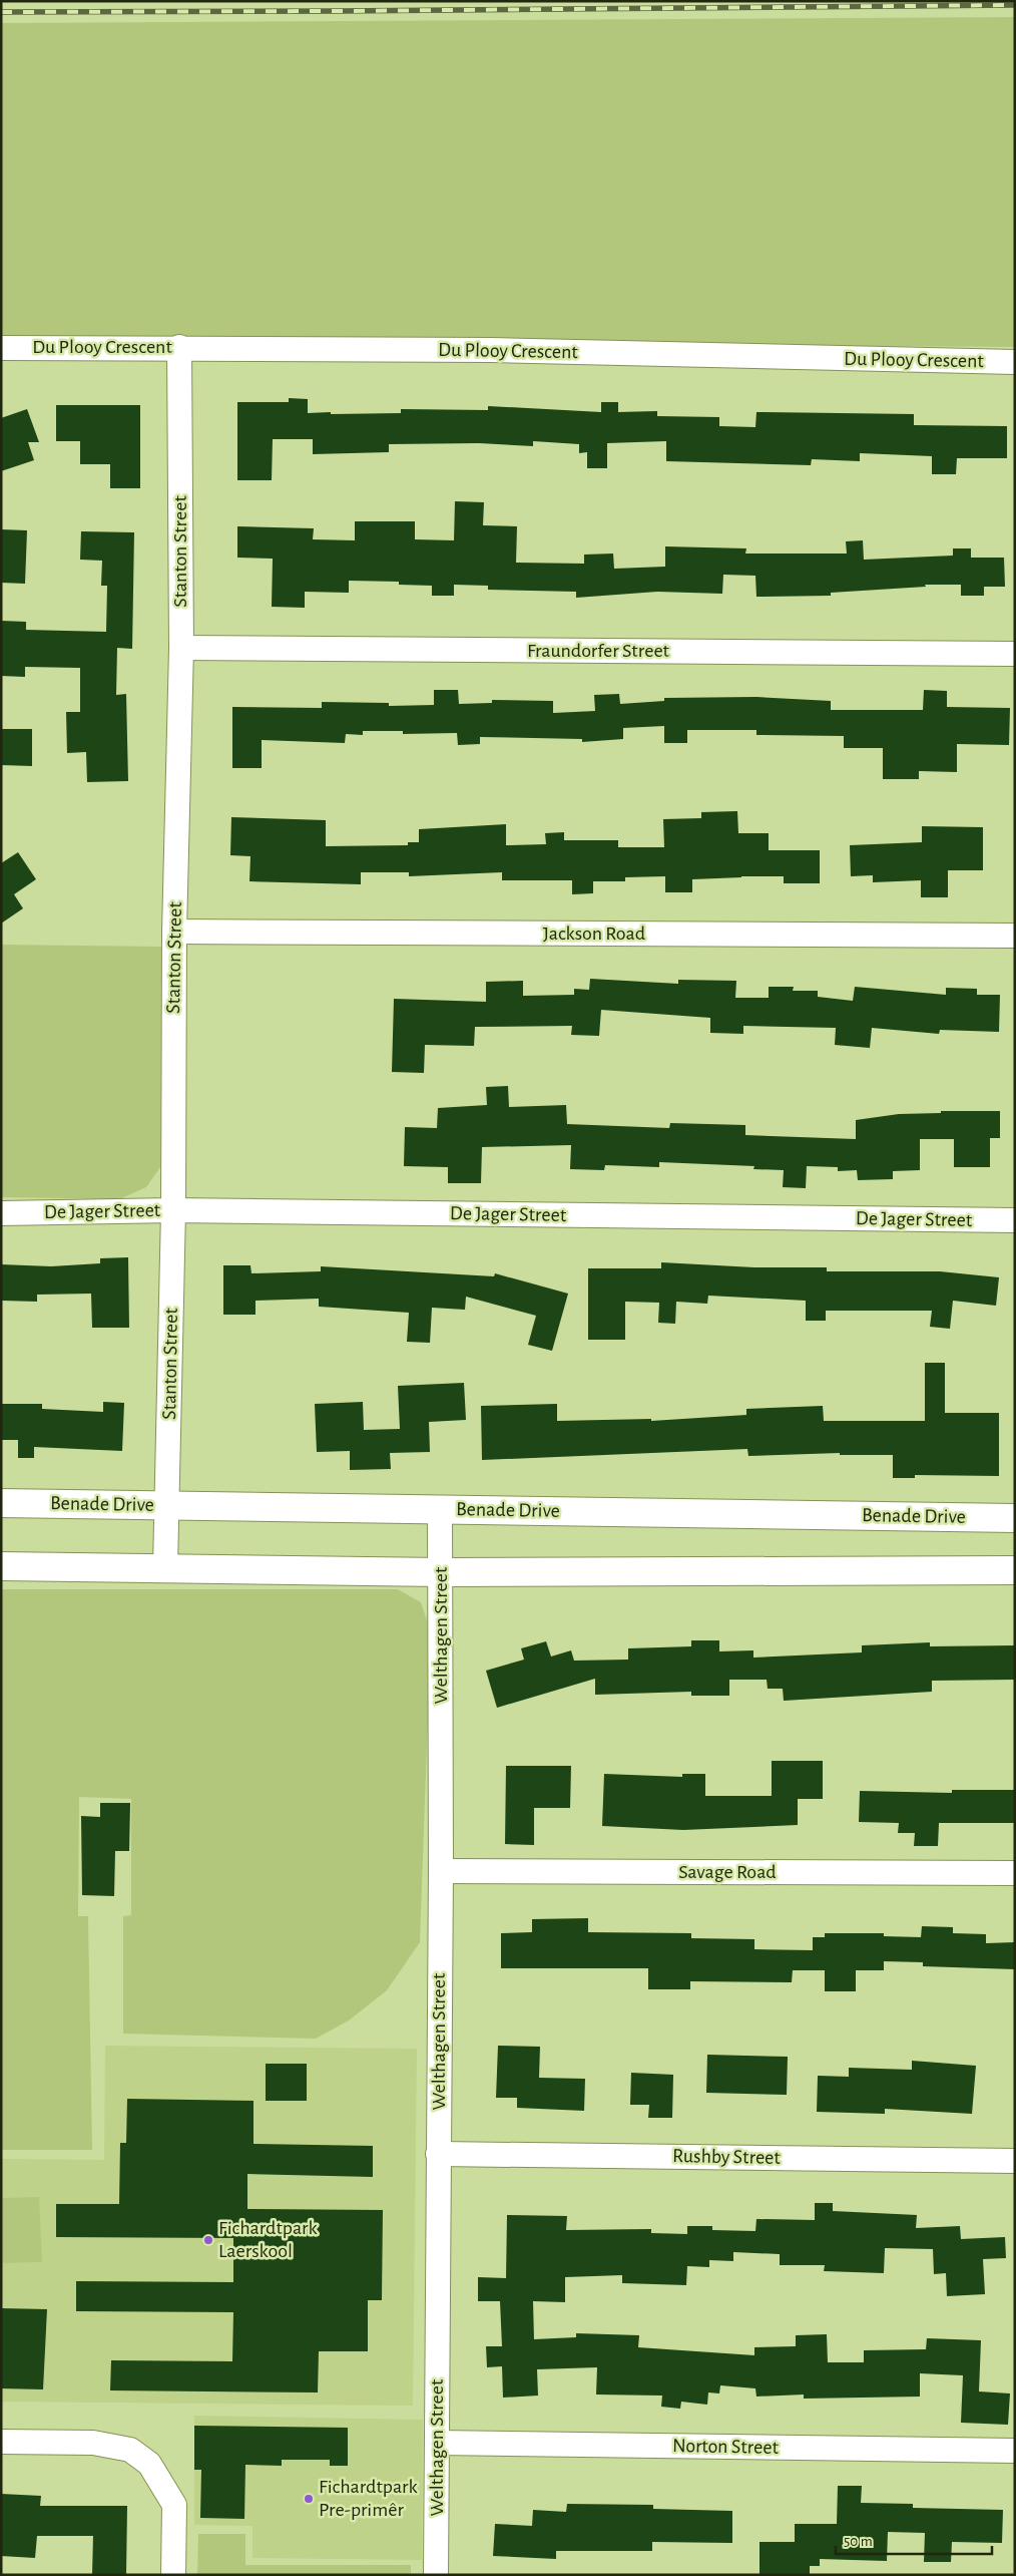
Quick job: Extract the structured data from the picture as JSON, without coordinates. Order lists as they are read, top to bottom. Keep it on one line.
{"streets":{"street":["Du Plooy Crescent","Stanton Street","Fraundorfer Street","Jackson Road","De Jager Street","Benade Drive","Welthagen Street","Savage Road","Rushby Street","Norton Street"]},"crossings":[["Du Plooy Crescent","Stanton Street"],["Stanton Street","Fraundorfer Street"],["Stanton Street","Jackson Road"],["Stanton Street","De Jager Street"],["Stanton Street","Benade Drive"],["Benade Drive","Welthagen Street"],["Welthagen Street","Savage Road"],["Welthagen Street","Rushby Street"],["Welthagen Street","Norton Street"]],"places":["Fichardtpark Laerskool","Fichardtpark Pre-primêr"],"scale_bar":"50 m"}
